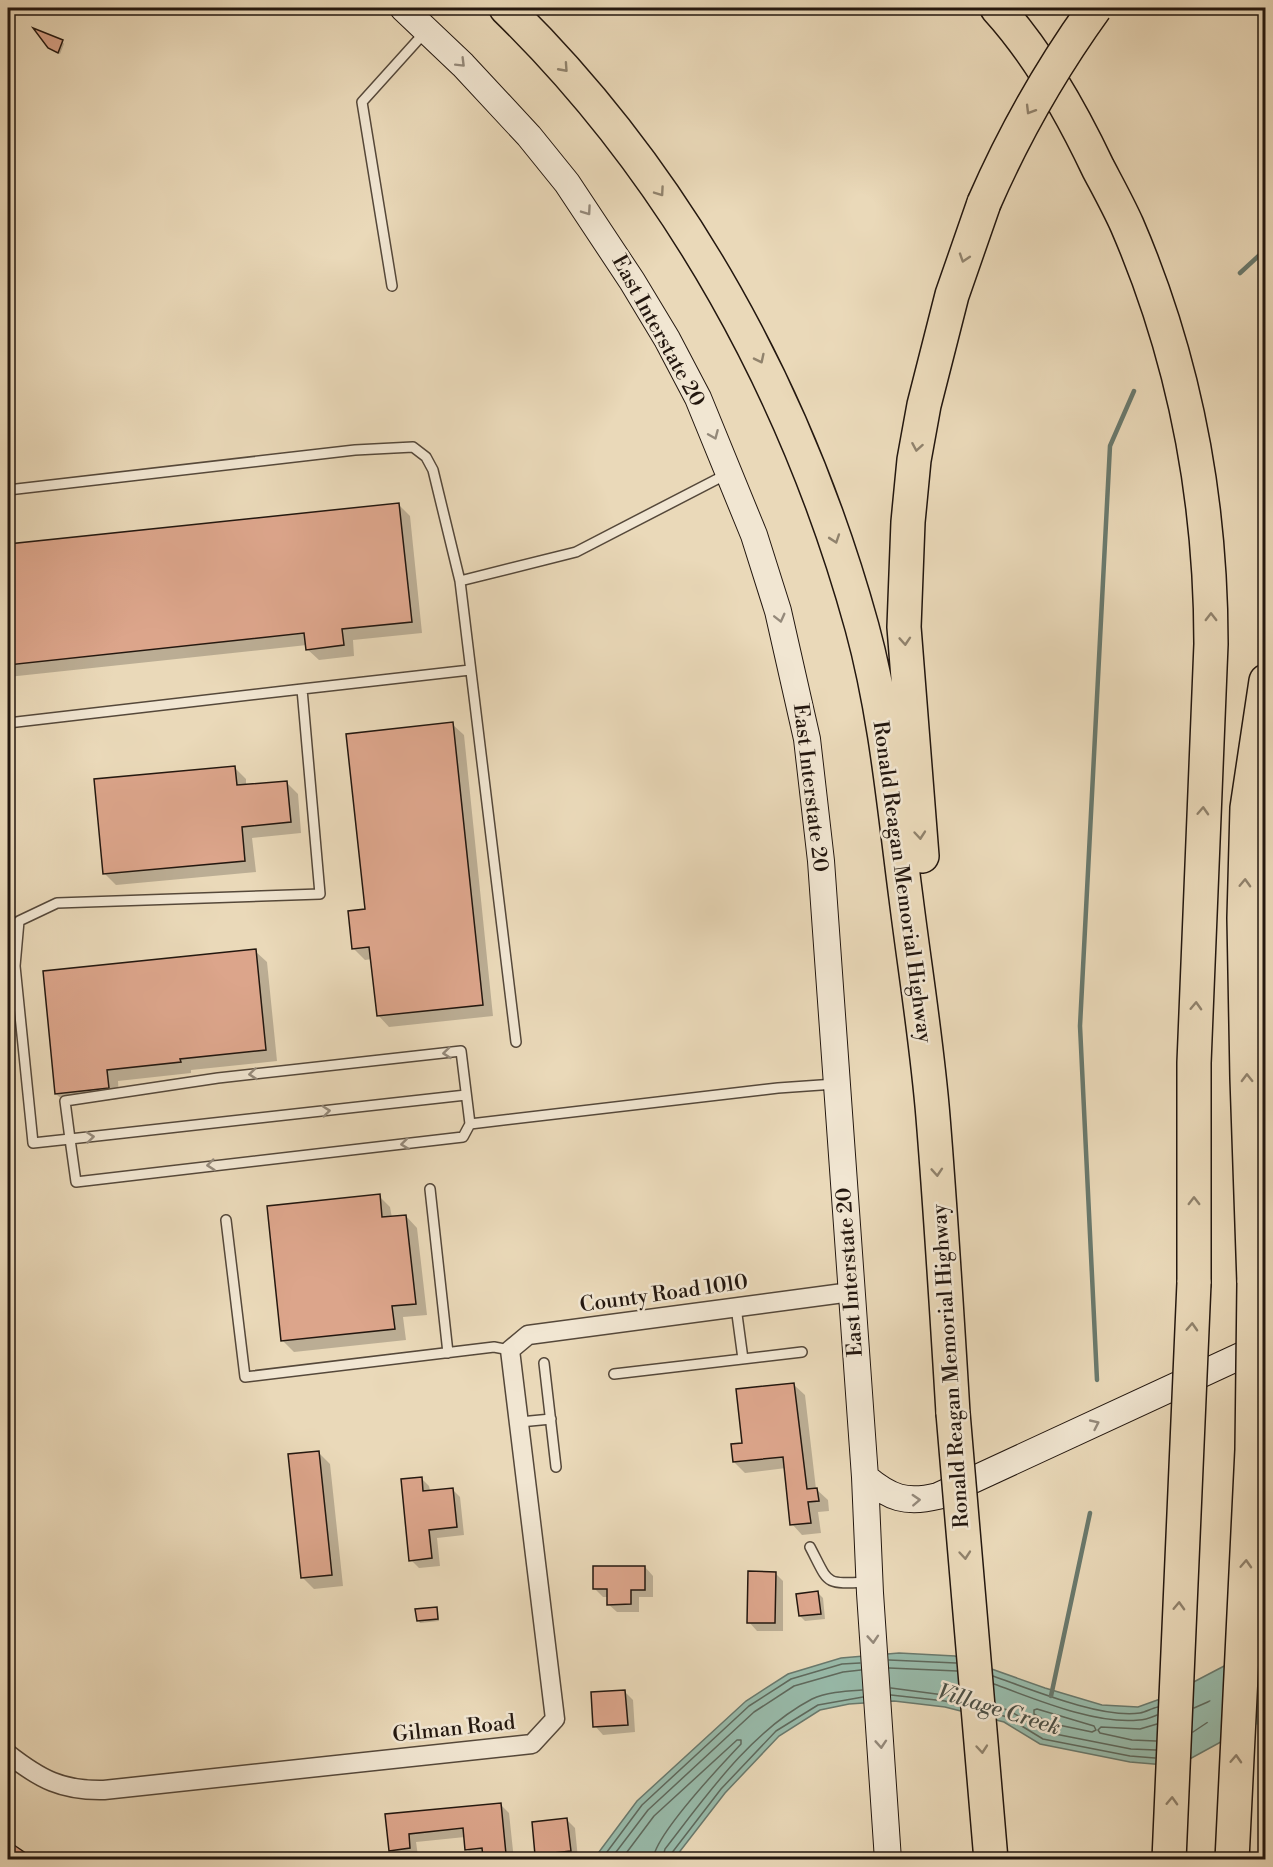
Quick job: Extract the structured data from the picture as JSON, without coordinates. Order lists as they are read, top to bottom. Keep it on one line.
{"streets":{"highway":["Ronald Reagan Memorial Highway"],"main road":["East Interstate 20"],"street":["County Road 1010","Gilman Road"]},"crossings":[["East Interstate 20","County Road 1010"],["County Road 1010","Gilman Road"]],"one_way":["East Interstate 20"],"water":["Village Creek"]}
